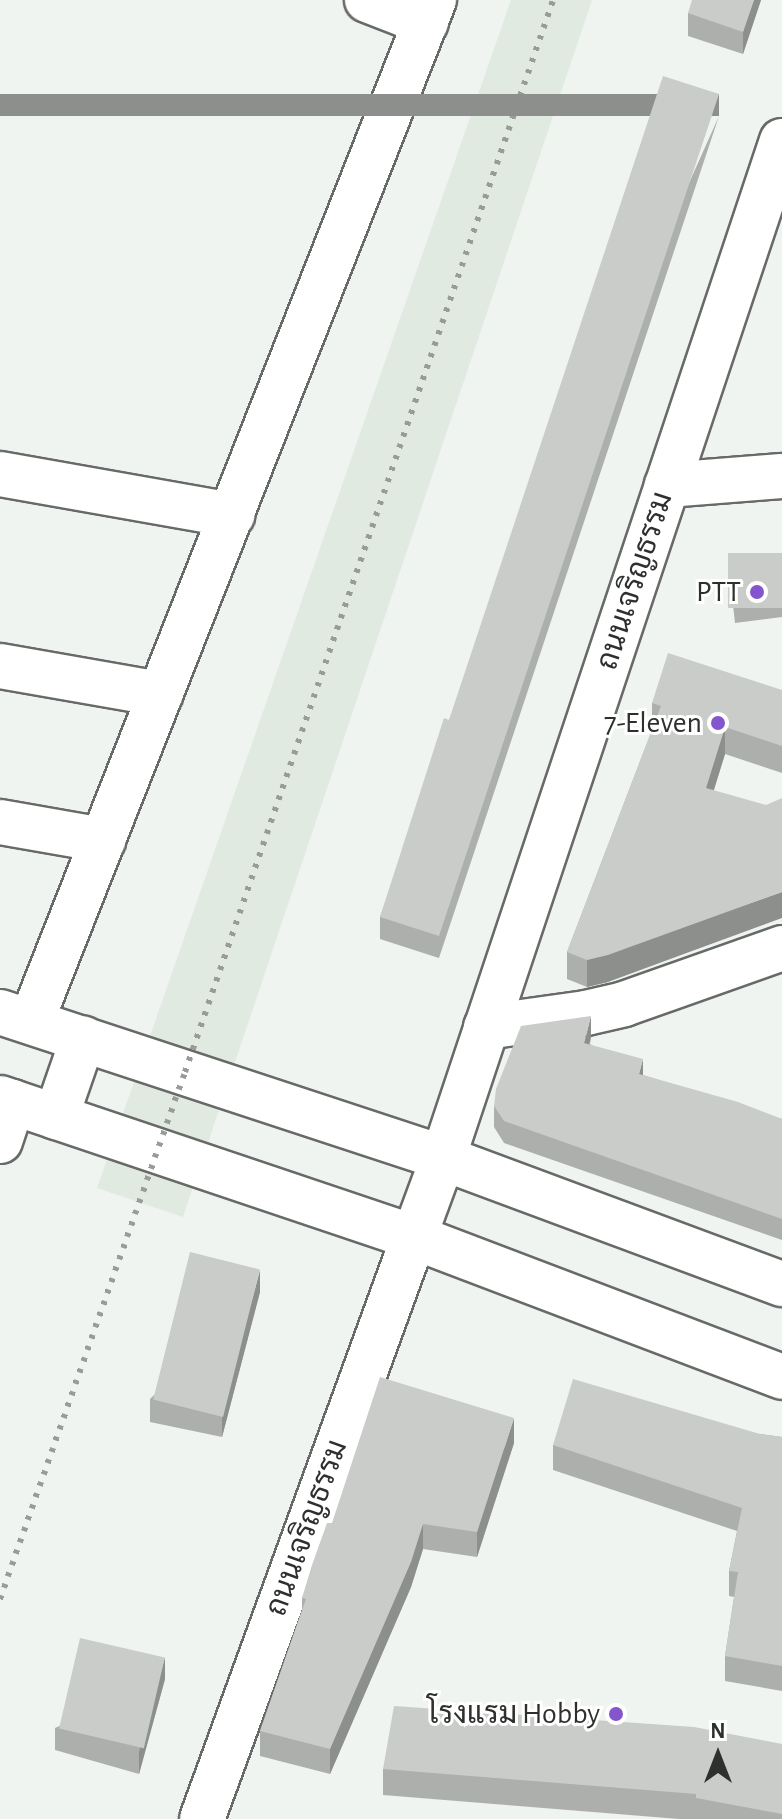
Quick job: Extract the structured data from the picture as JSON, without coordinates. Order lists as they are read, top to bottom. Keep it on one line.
{"streets":{"street":["ถนนเจริญธรรม"]},"places":["PTT","7-Eleven","โรงแรม Hobby"],"north":"top"}
